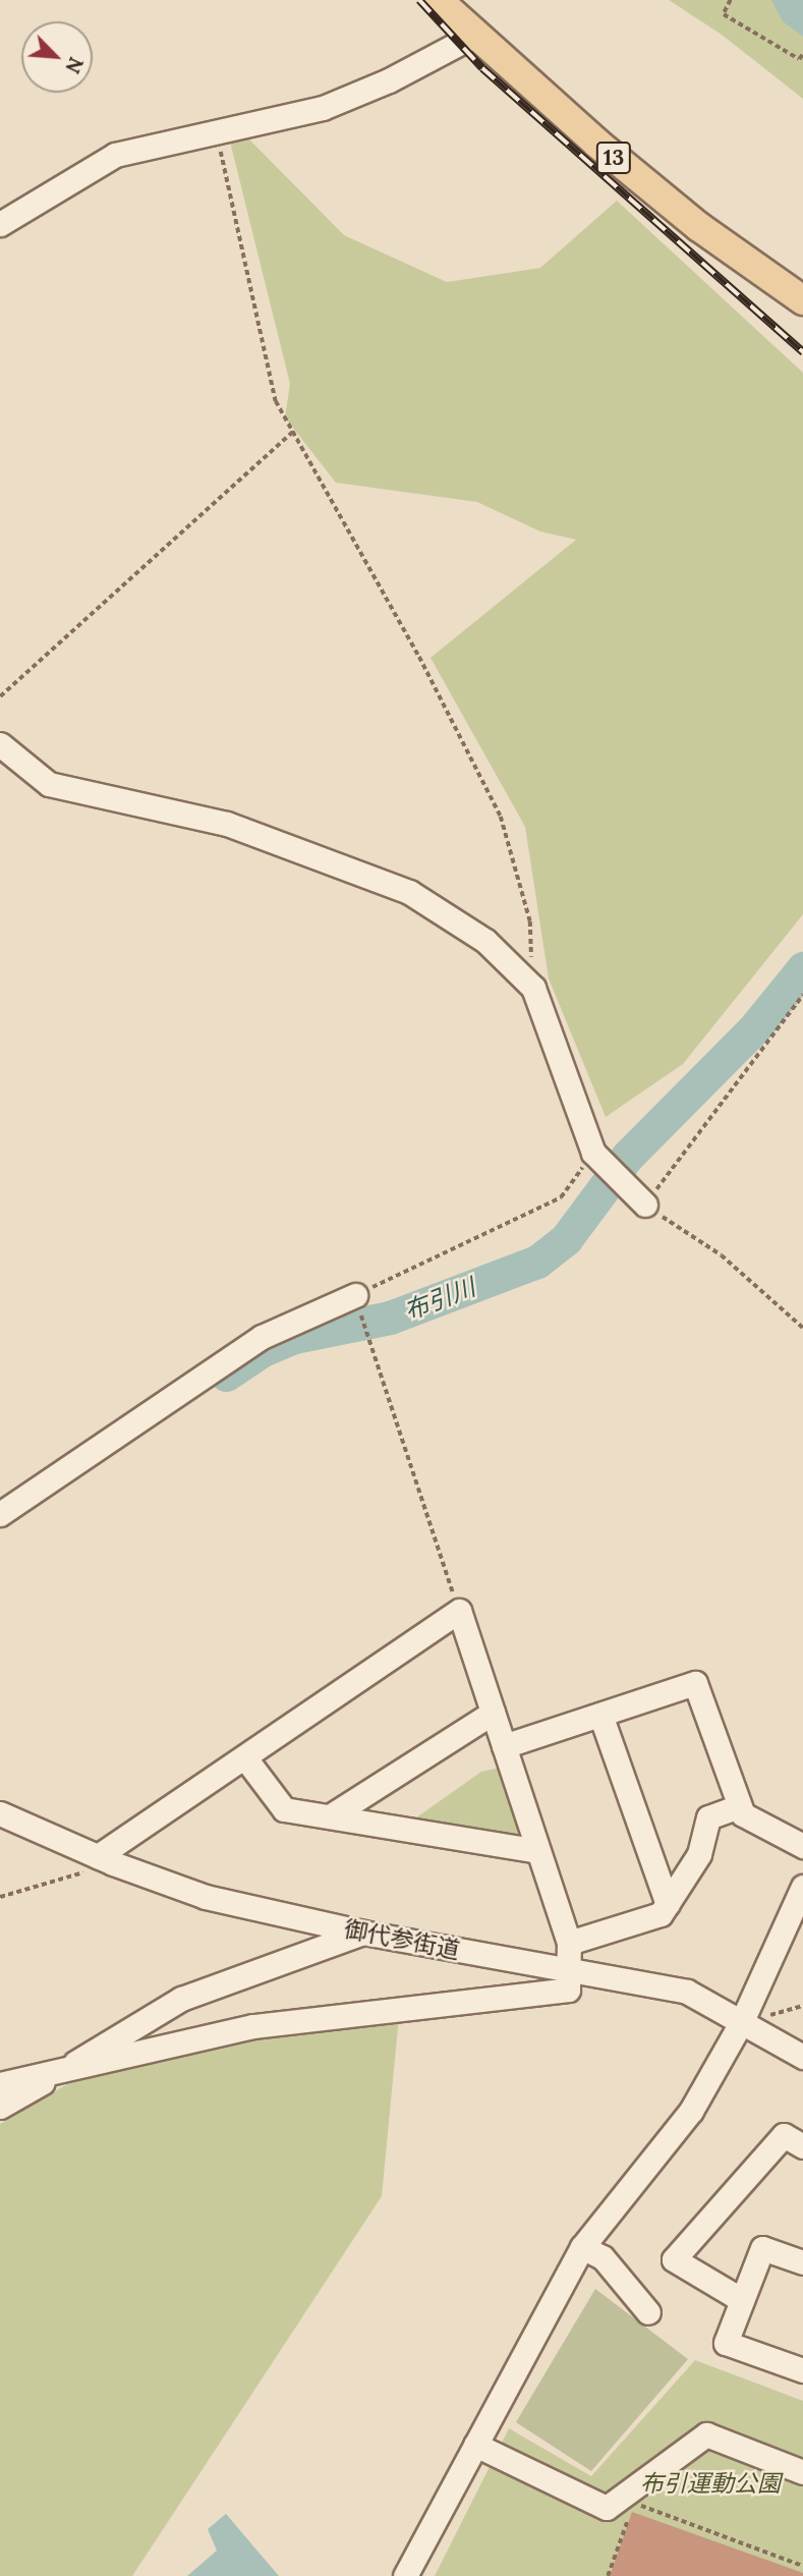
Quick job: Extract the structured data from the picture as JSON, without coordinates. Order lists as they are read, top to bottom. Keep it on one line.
{"streets":{"main road":["13"],"street":["御代参街道"]},"water":["布引川"],"parks":["布引運動公園"],"north":"bottom right"}
